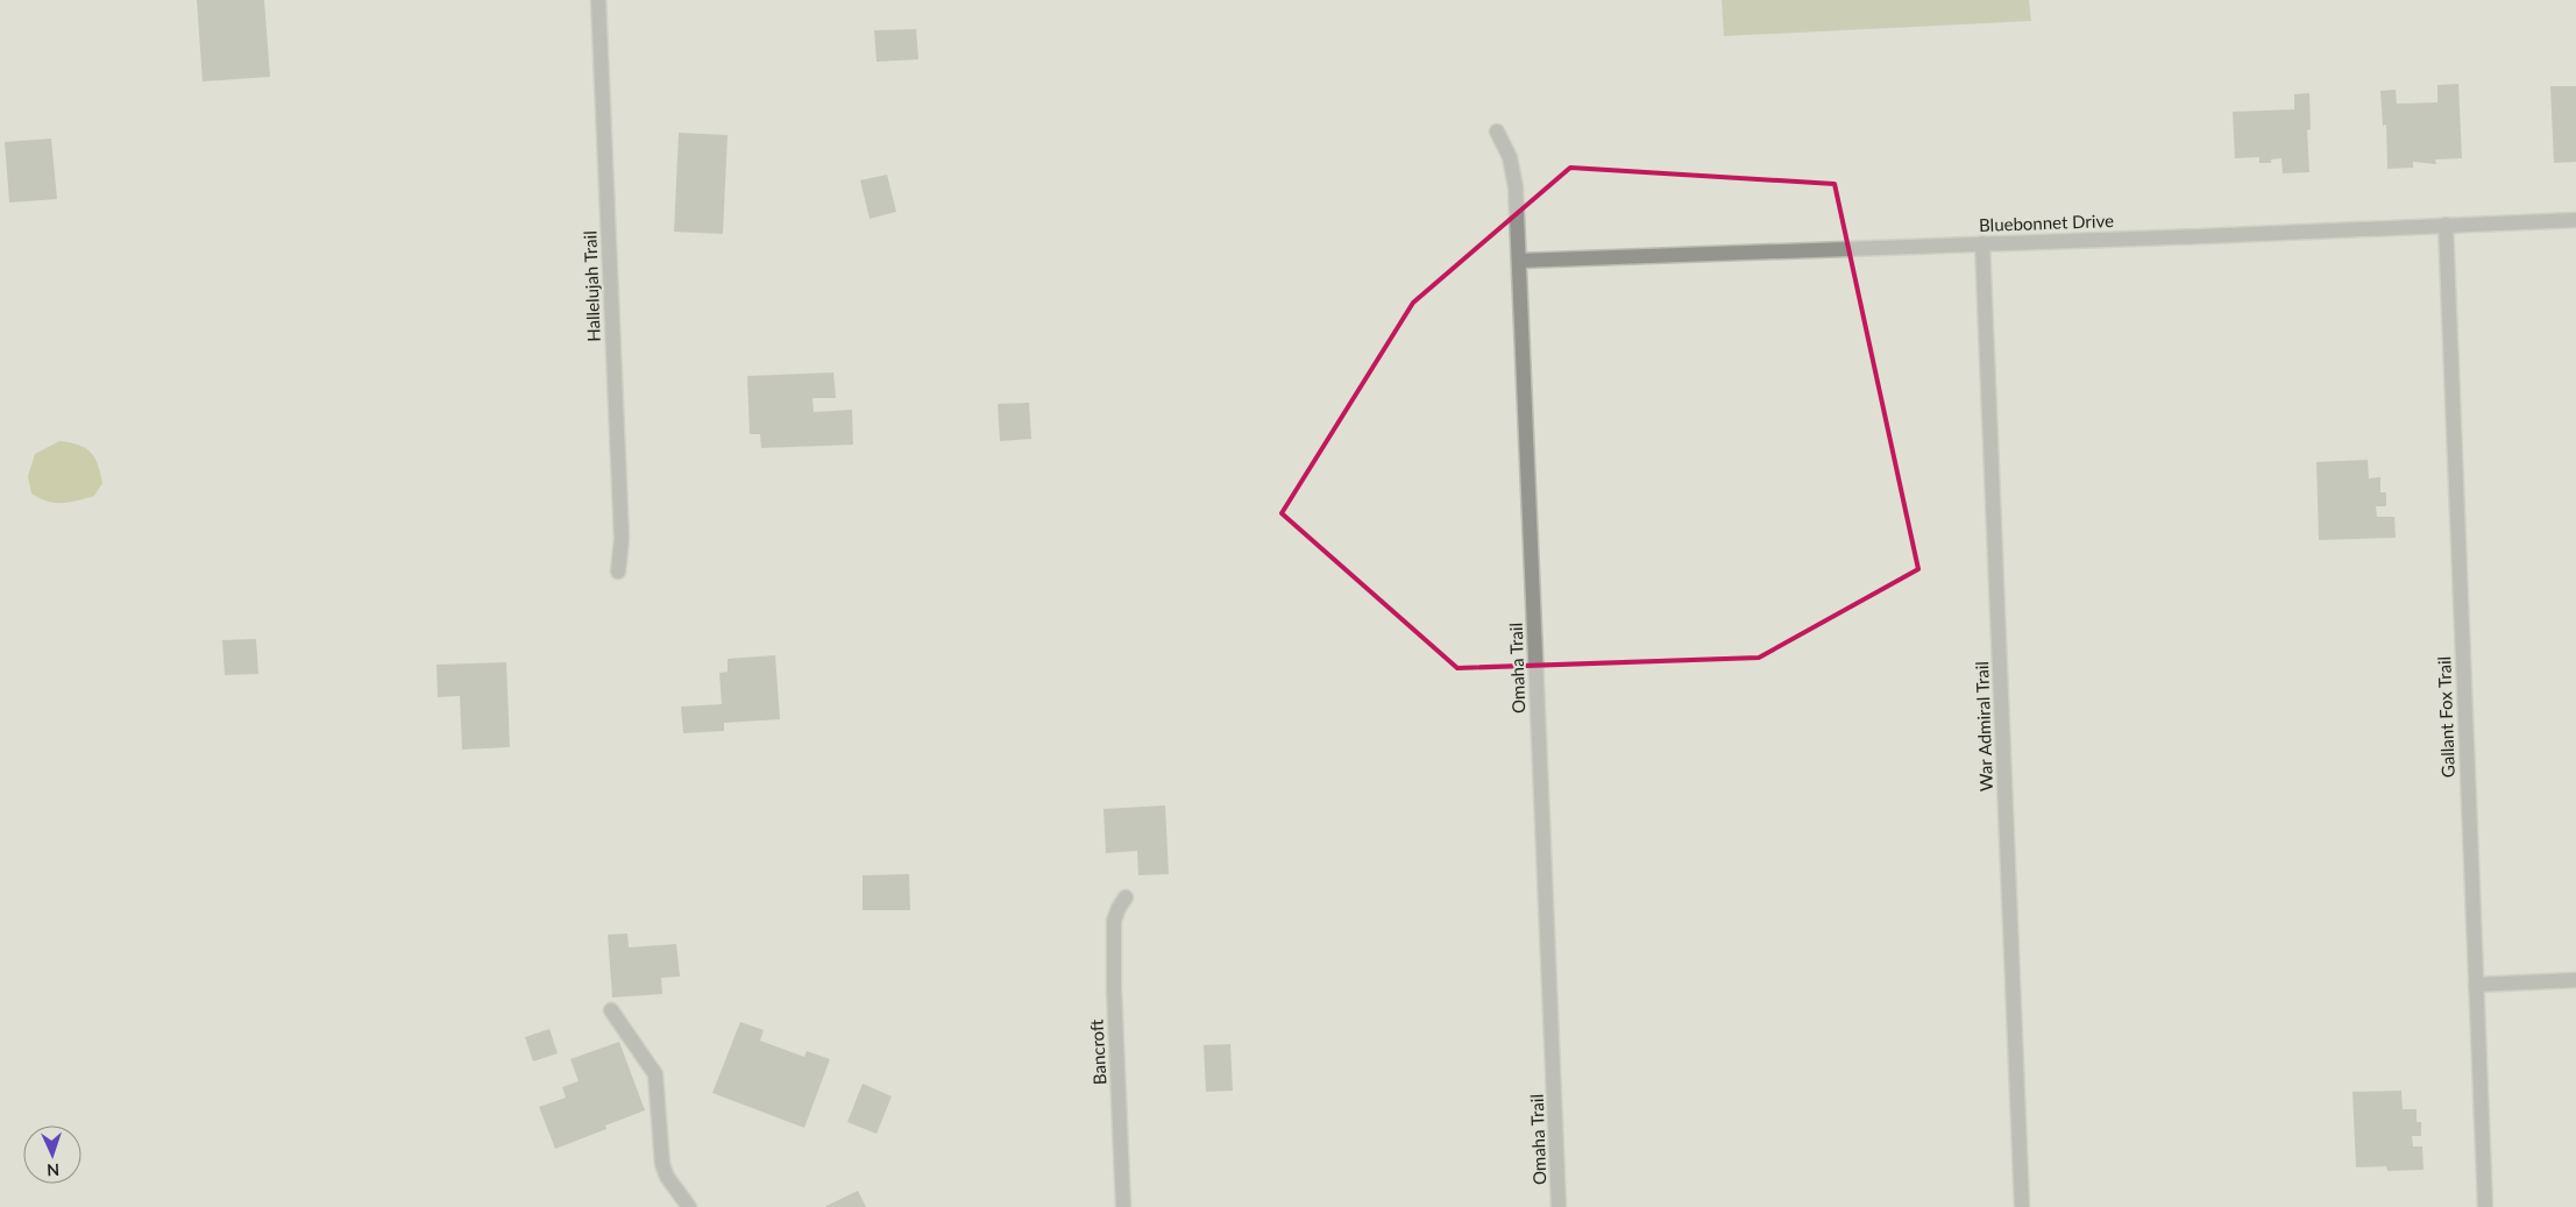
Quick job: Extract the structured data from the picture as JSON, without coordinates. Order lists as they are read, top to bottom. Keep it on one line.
{"streets":{"street":["Bluebonnet Drive","Hallelujah Trail","Omaha Trail","Gallant Fox Trail","War Admiral Trail","Bancroft"]},"crossings":[["Bluebonnet Drive","Omaha Trail"],["Bluebonnet Drive","Gallant Fox Trail"],["Bluebonnet Drive","War Admiral Trail"]],"north":"bottom"}
